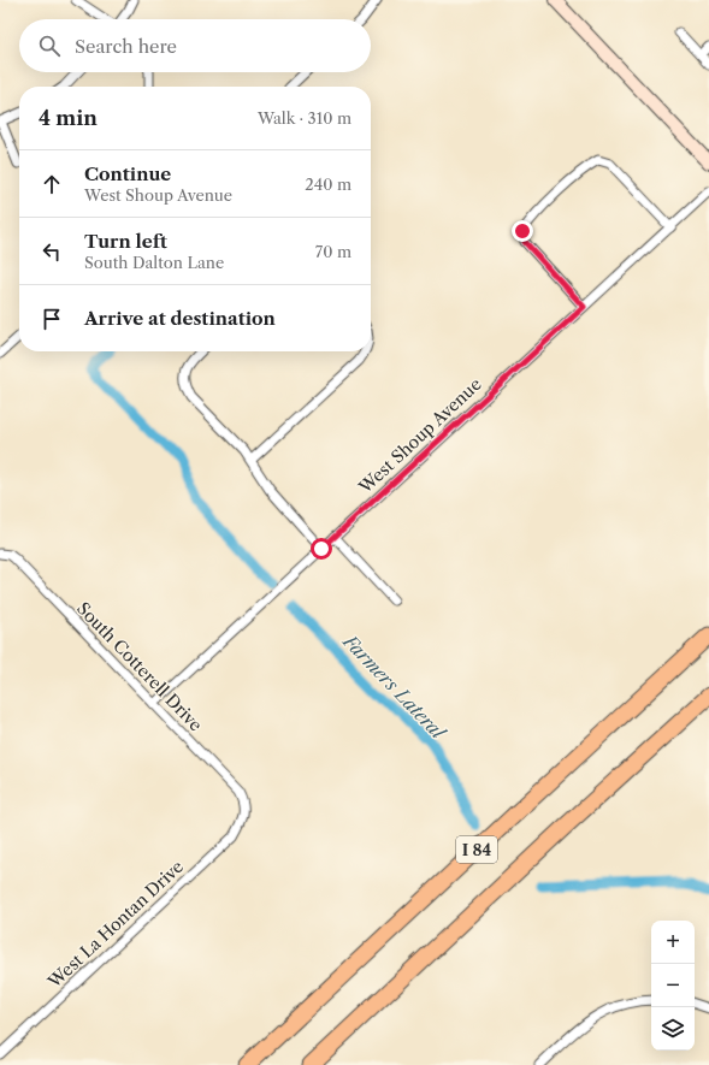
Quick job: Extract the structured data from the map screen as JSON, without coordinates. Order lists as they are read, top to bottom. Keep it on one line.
{"streets":{"highway":["I 84"],"street":["West Shoup Avenue","South Cotterell Drive","West La Hontan Drive"]},"crossings":[["West Shoup Avenue","South Cotterell Drive"],["South Cotterell Drive","West La Hontan Drive"]],"water":["Farmers Lateral"],"page":{"search":"Search here","heading":["4 min","Walk · 310 m"],"list":[["Continue","West Shoup Avenue","240 m"],["Turn left","South Dalton Lane","70 m"],"Arrive at destination"],"map_buttons":["+","−"]}}
